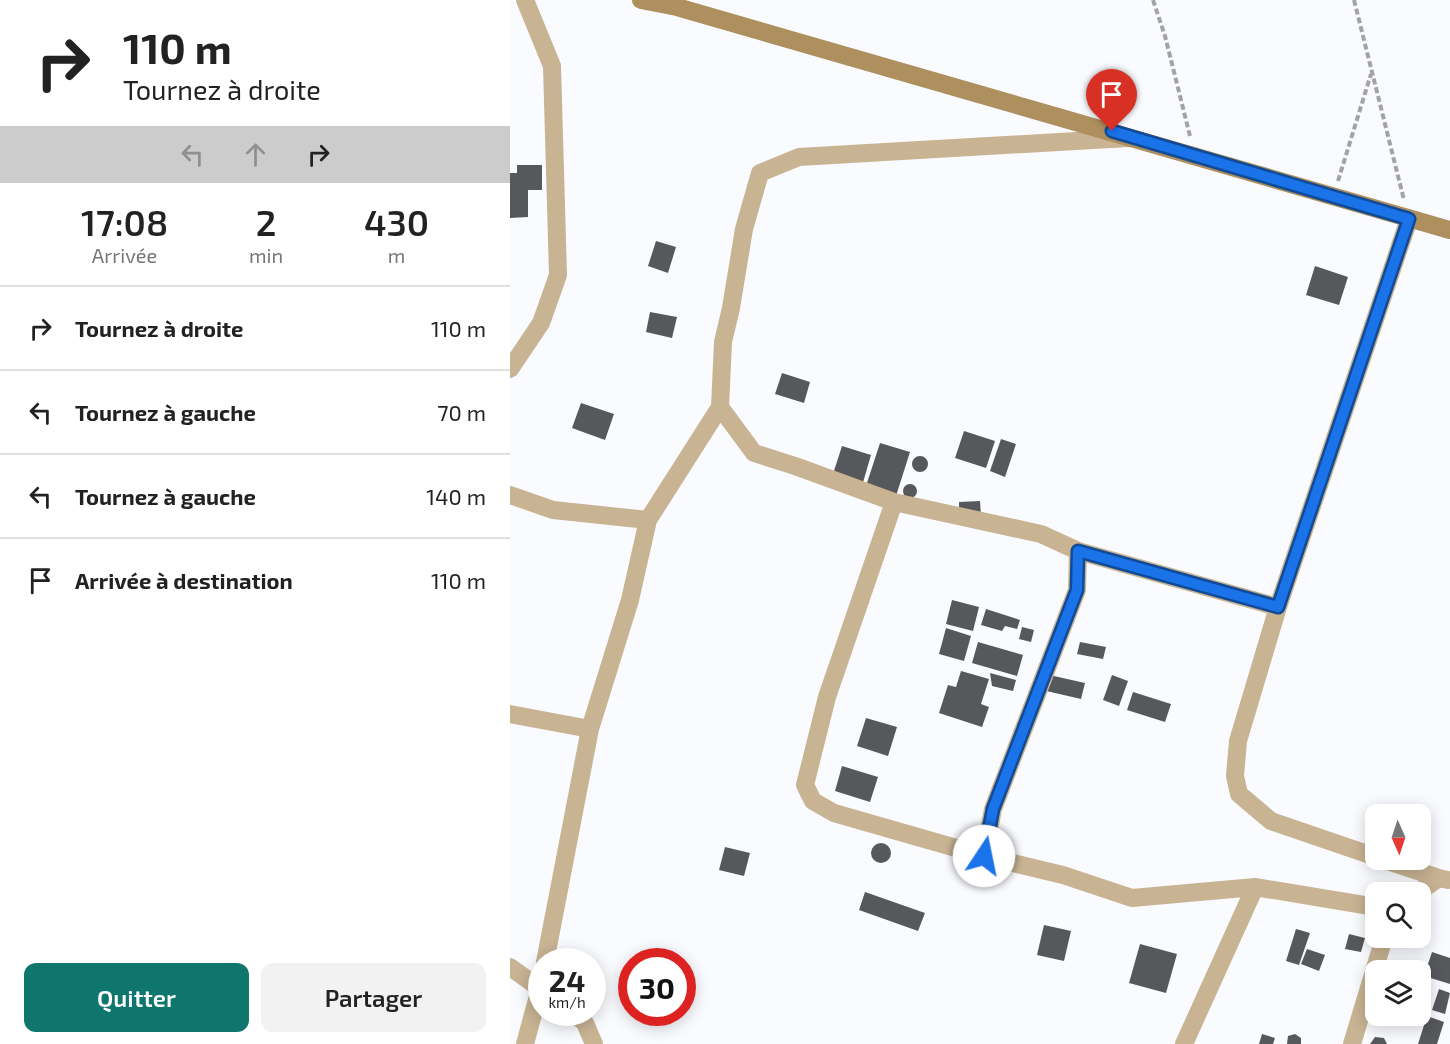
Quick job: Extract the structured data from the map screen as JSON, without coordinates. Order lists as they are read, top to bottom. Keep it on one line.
{"north":"bottom","page":{"turn":["110 m","Tournez à droite"],"eta":["17:08","Arrivée","2","min","430","m"],"list":[{"name":"Tournez à droite","value":"110 m"},{"name":"Tournez à gauche","value":"70 m"},{"name":"Tournez à gauche","value":"140 m"},{"name":"Arrivée à destination","value":"110 m"}],"speed":"24 km/h","limit":"30","buttons":["Quitter","Partager"]}}
